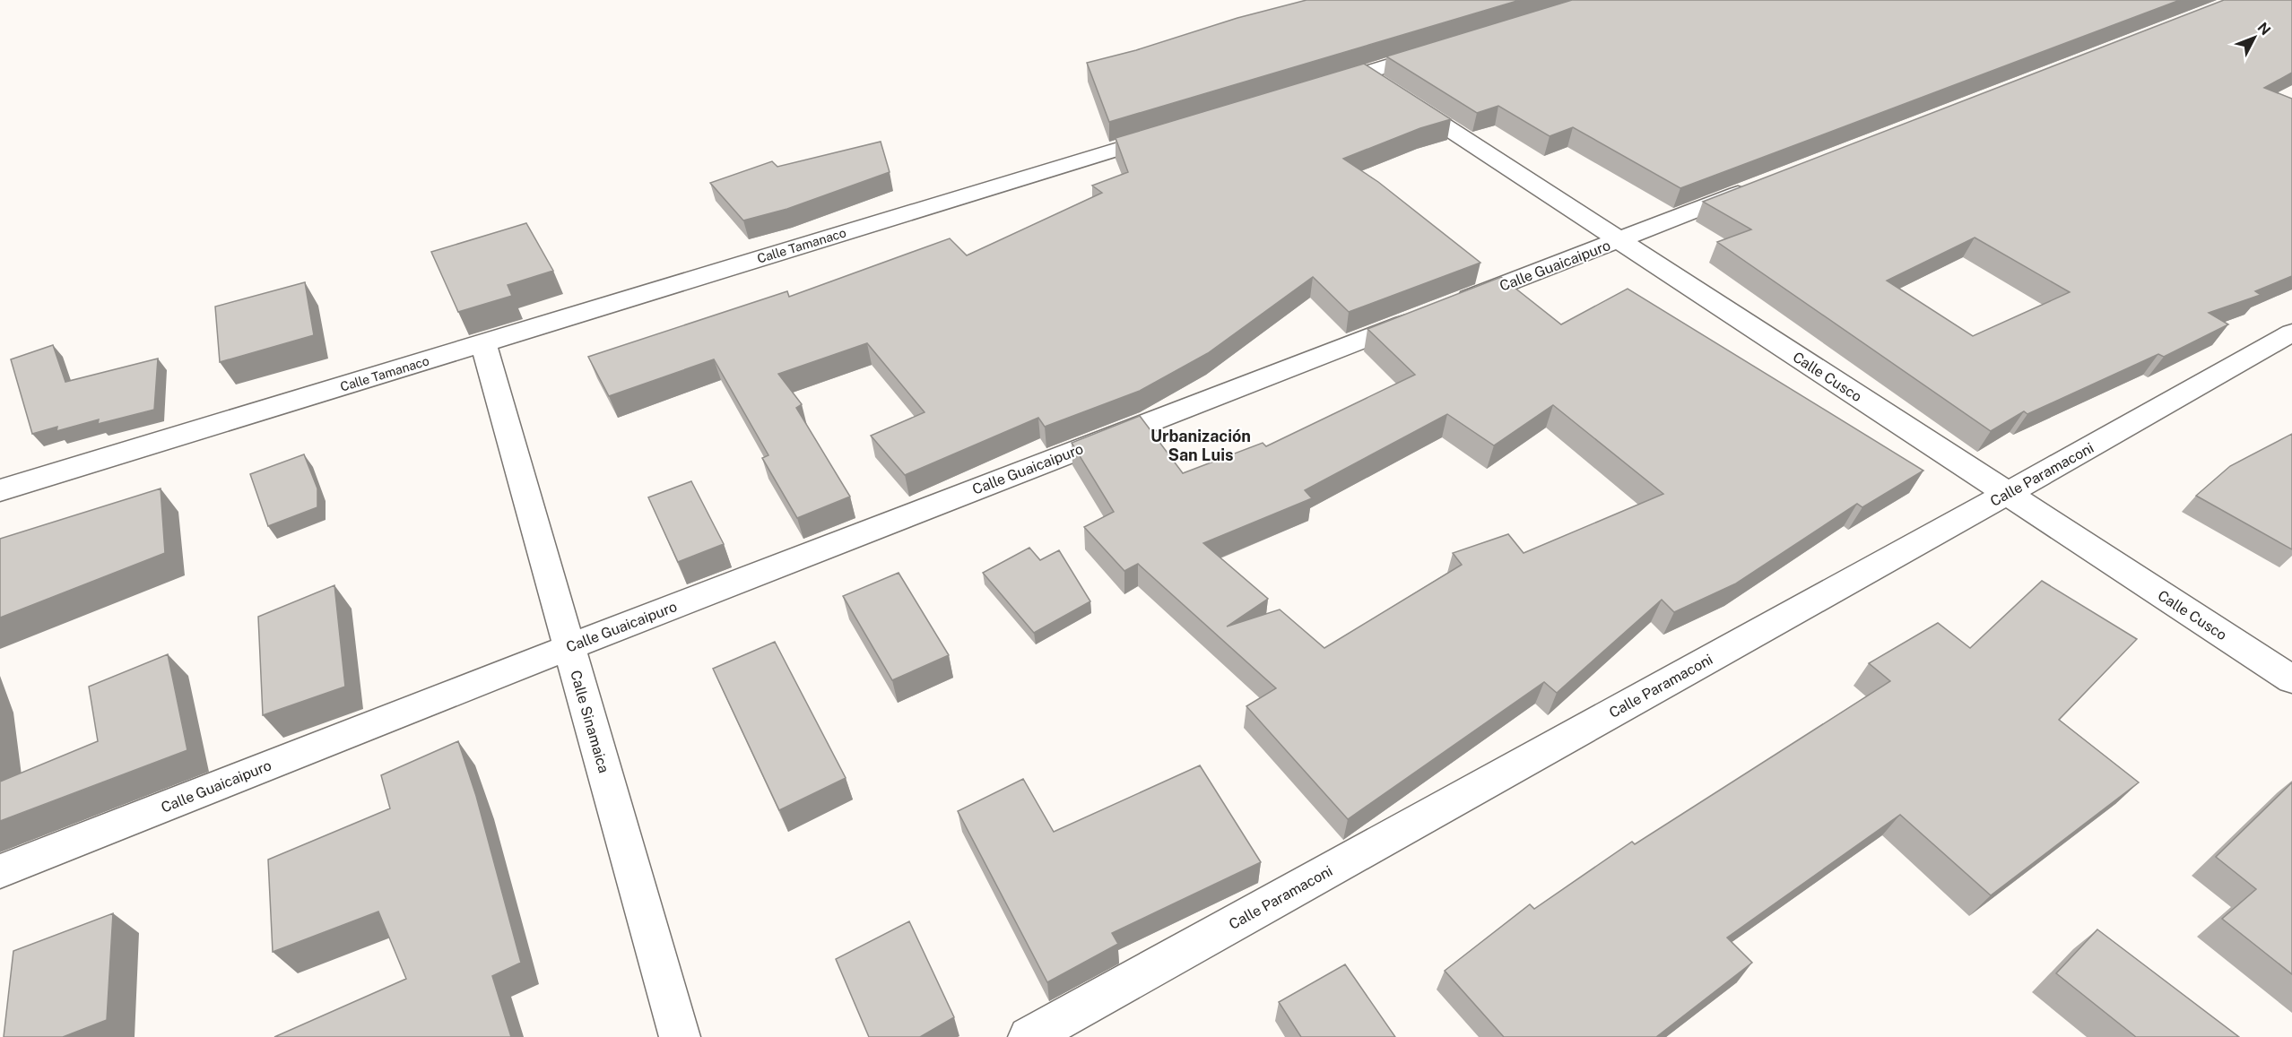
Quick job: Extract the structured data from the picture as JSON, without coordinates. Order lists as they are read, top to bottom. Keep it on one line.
{"streets":{"street":["Calle Tamanaco","Calle Guaicaipuro","Calle Cusco","Calle Paramaconi","Calle Sinamaica"]},"crossings":[["Calle Tamanaco","Calle Sinamaica"],["Calle Guaicaipuro","Calle Cusco"],["Calle Guaicaipuro","Calle Sinamaica"],["Calle Cusco","Calle Paramaconi"]],"districts":["Urbanización San Luis"],"north":"top right"}
